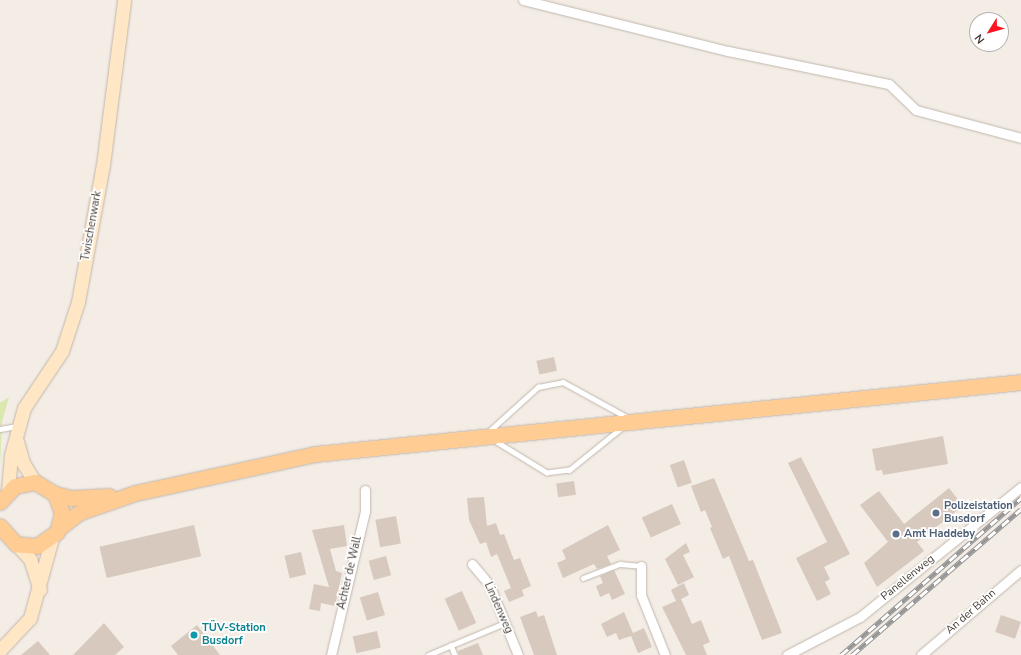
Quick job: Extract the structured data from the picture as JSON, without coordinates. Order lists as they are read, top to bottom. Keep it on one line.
{"streets":{"street":["Twischenwark","Achter de Wall","Panellenweg","Lindenweg","An der Bahn"]},"places":["Polizeistation Busdorf","Amt Haddeby","TÜV-Station Busdorf"],"north":"bottom left"}
